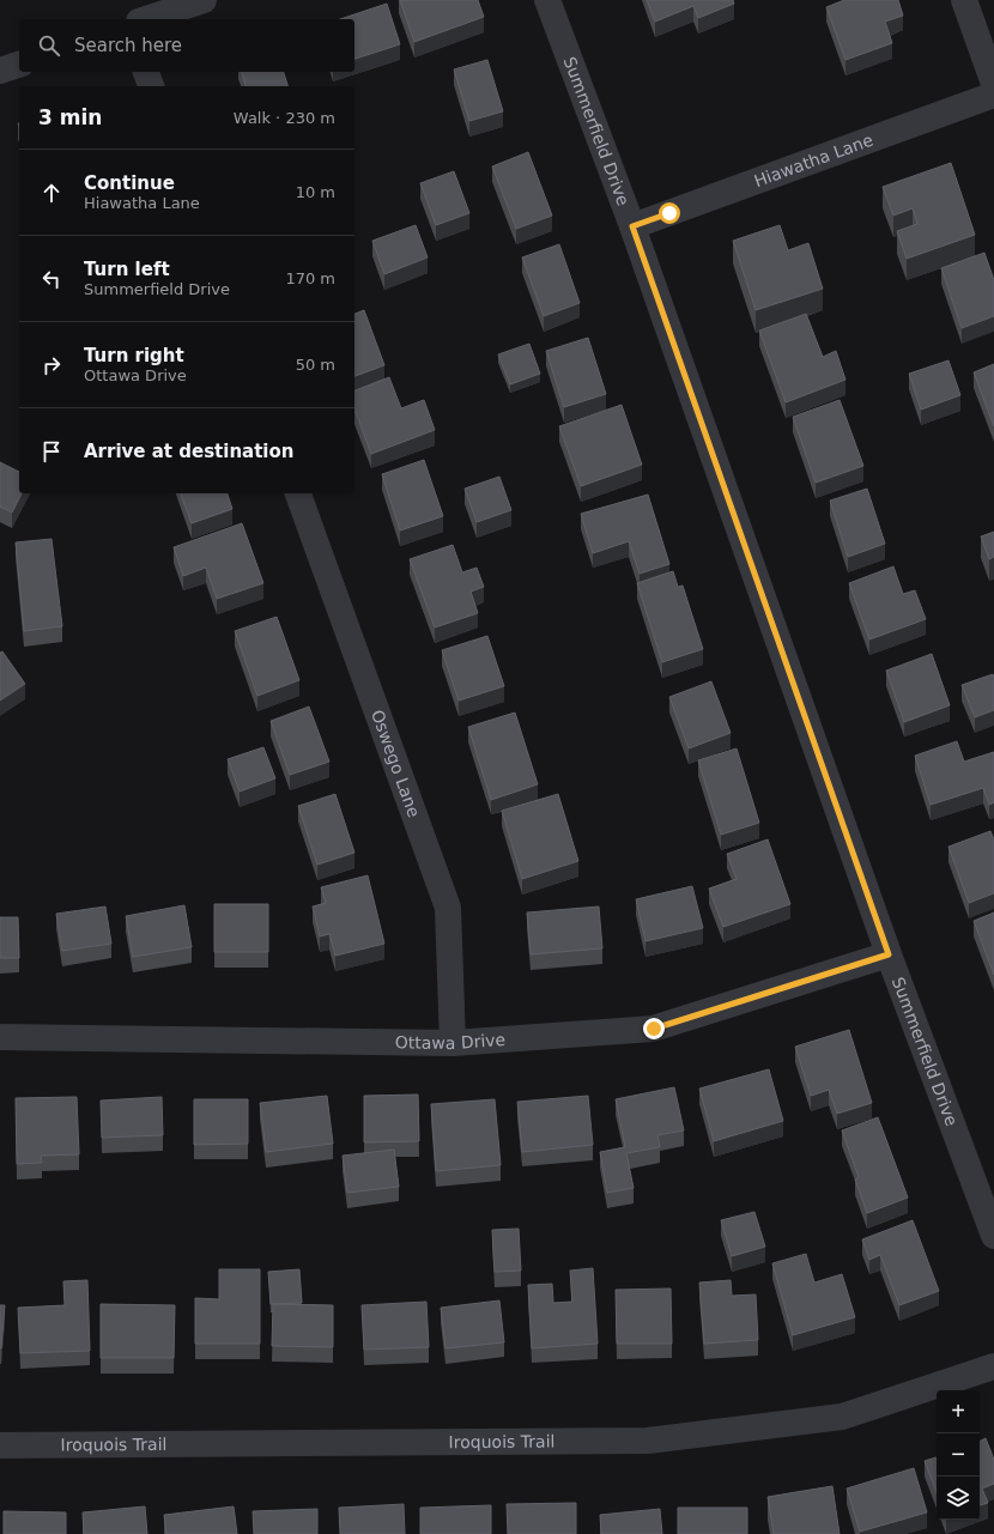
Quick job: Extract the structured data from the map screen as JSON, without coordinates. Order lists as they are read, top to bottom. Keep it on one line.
{"streets":{"street":["Summerfield Drive","Hiawatha Lane","Oswego Lane","Ottawa Drive","Iroquois Trail"]},"crossings":[["Summerfield Drive","Hiawatha Lane"],["Summerfield Drive","Ottawa Drive"],["Oswego Lane","Ottawa Drive"]],"page":{"search":"Search here","heading":["3 min","Walk · 230 m"],"list":[["Continue","Hiawatha Lane","10 m"],["Turn left","Summerfield Drive","170 m"],["Turn right","Ottawa Drive","50 m"],"Arrive at destination"],"map_buttons":["+","−"]}}
